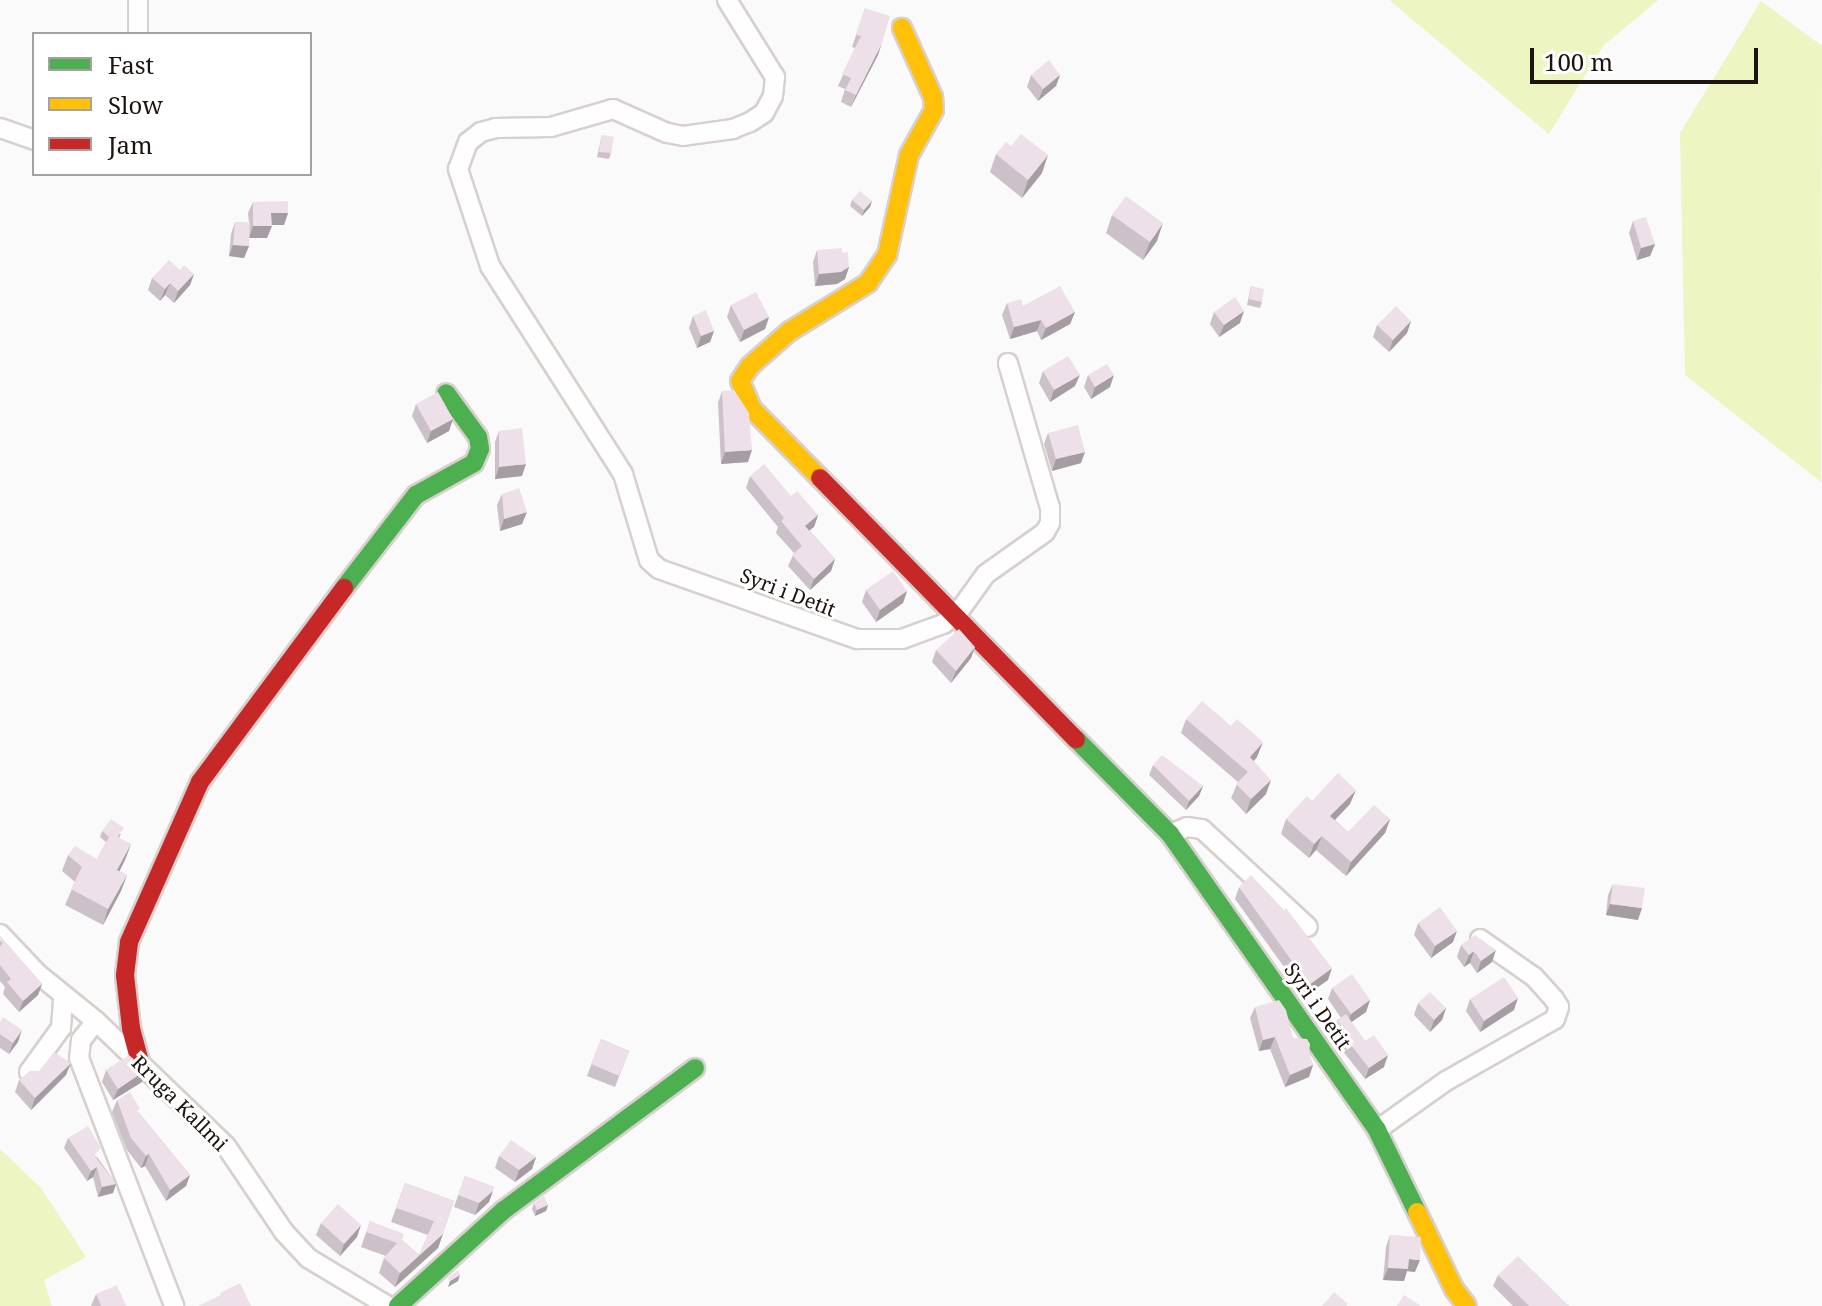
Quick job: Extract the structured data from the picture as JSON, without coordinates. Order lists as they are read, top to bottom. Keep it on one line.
{"streets":{"street":["Syri i Detit","Rruga Kallmi"]},"legend":["Fast","Slow","Jam"],"scale_bar":"100 m"}
